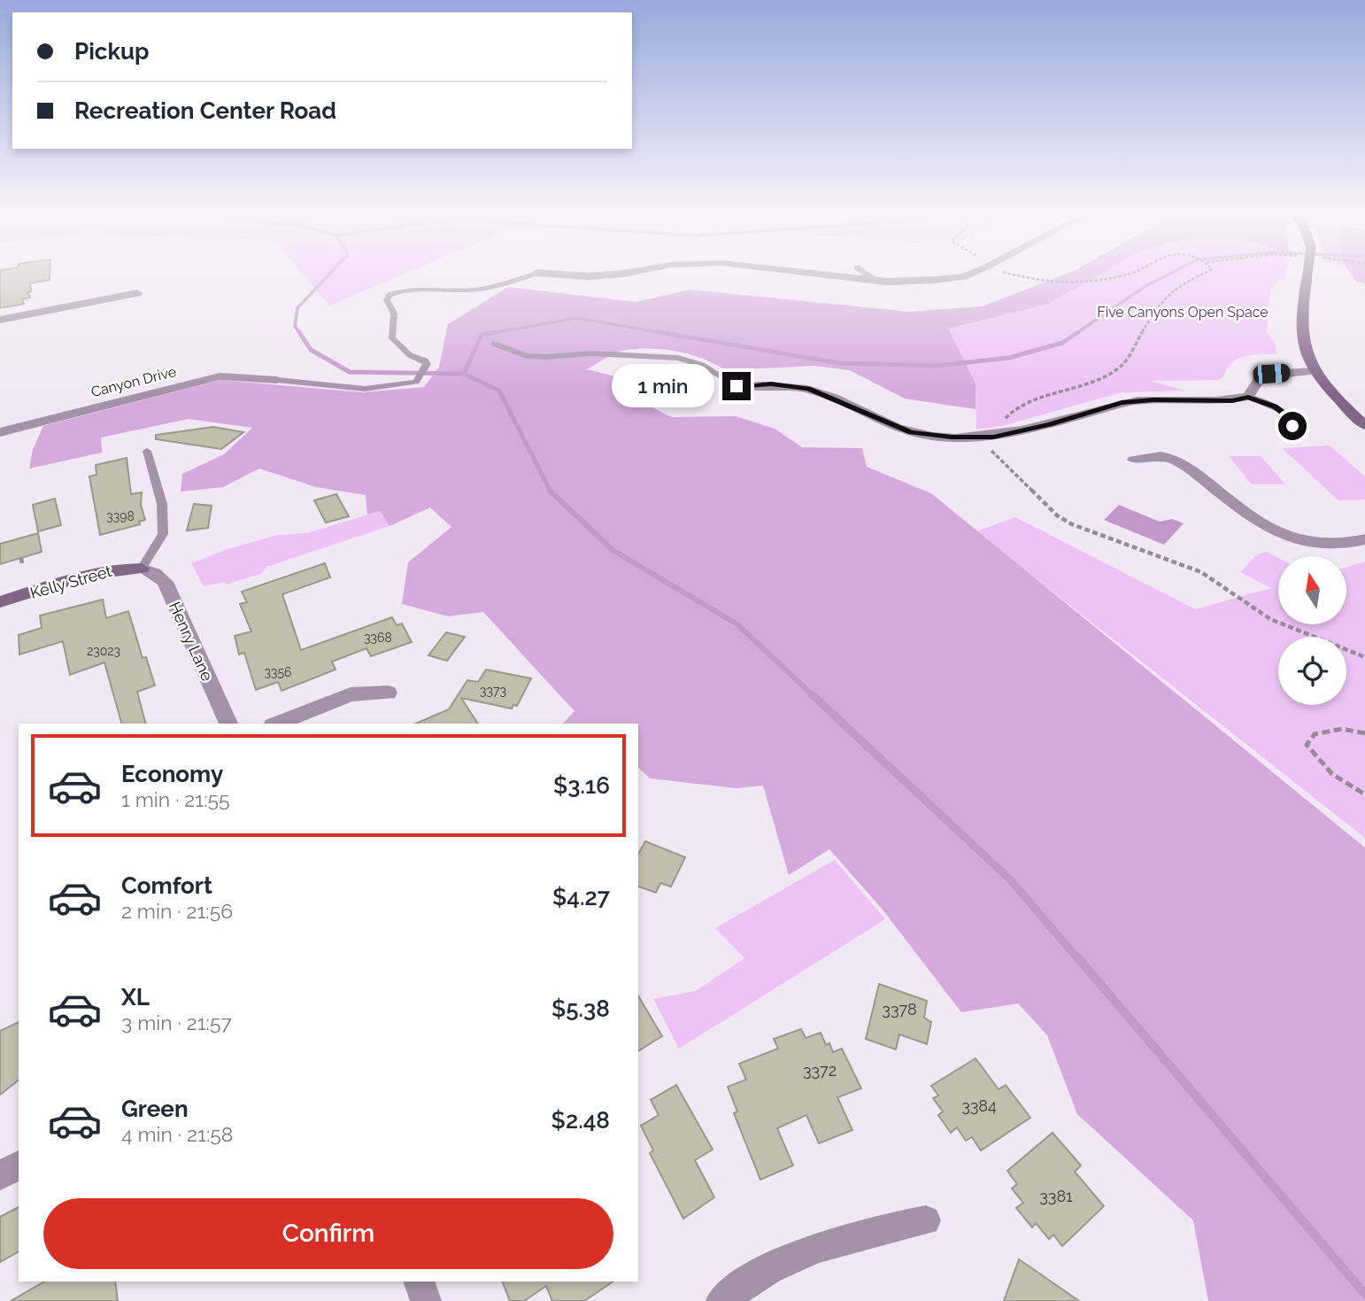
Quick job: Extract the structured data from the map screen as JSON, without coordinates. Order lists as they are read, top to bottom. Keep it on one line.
{"streets":{"main road":["Kelly Street"],"street":["Canyon Drive","Henry Lane"]},"crossings":[["Kelly Street","Henry Lane"]],"parks":["Five Canyons Open Space"],"house_numbers":["3398","3368","23023","3356","3373","3378","3372","3384","3381"],"north":"top","page":{"banner":["Pickup","Recreation Center Road"],"bubble":"1 min","list":[{"name":"Economy","note":"1 min · 21:55","value":"$3.16"},{"name":"Comfort","note":"2 min · 21:56","value":"$4.27"},{"name":"XL","note":"3 min · 21:57","value":"$5.38"},{"name":"Green","note":"4 min · 21:58","value":"$2.48"}],"buttons":"Confirm"}}
